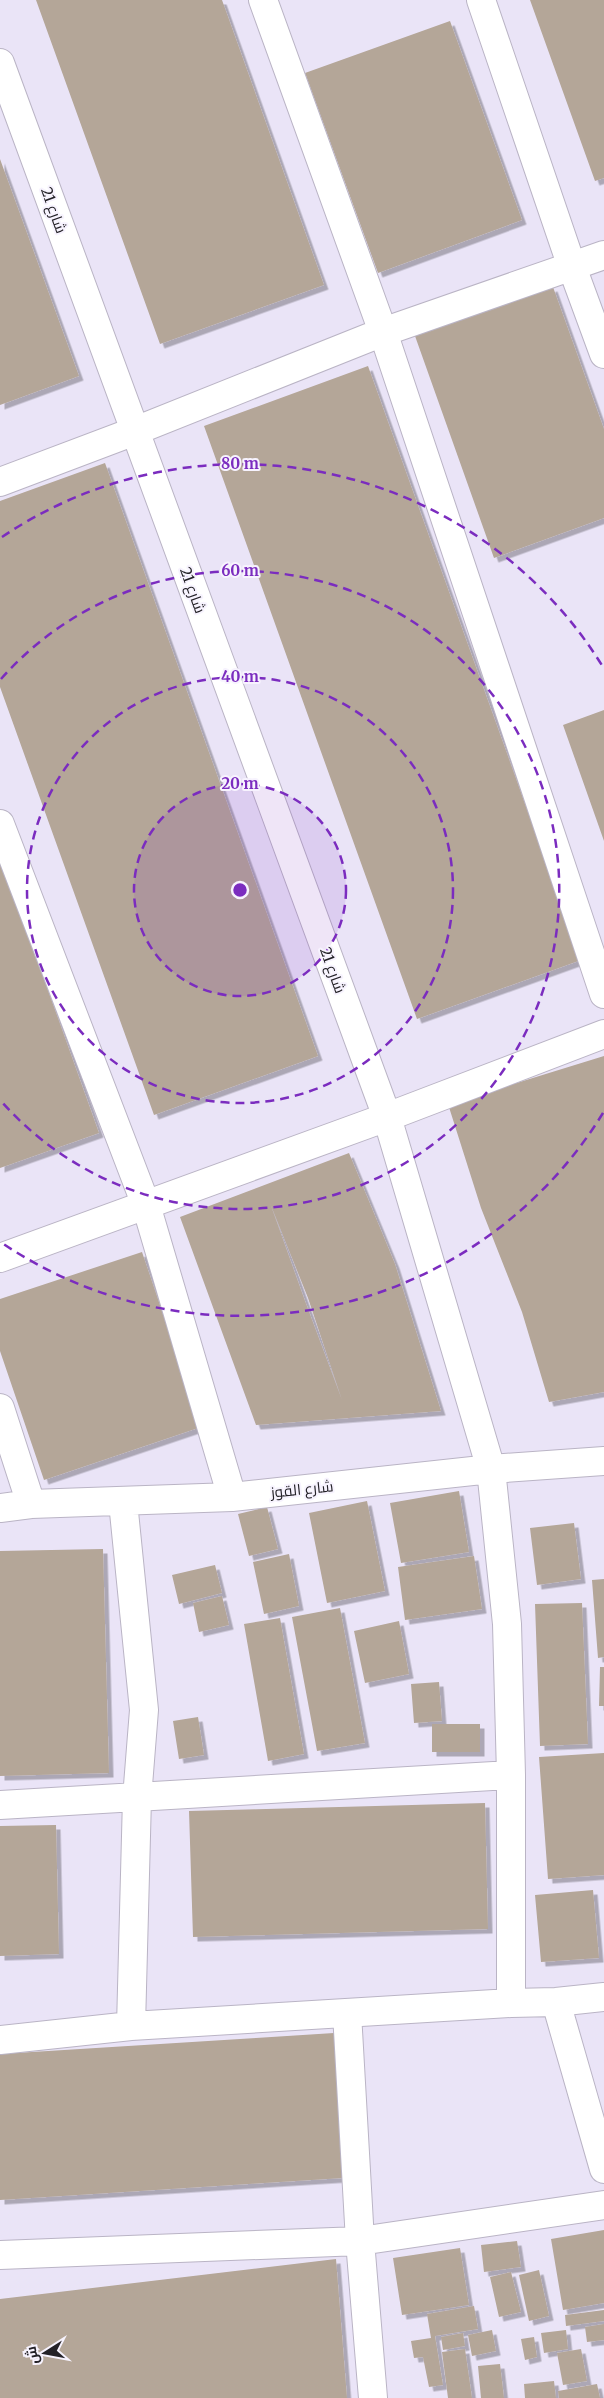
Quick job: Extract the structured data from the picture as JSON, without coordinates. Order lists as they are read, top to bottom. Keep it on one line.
{"streets":{"street":["شارع 21","شارع القوز"]},"crossings":[["شارع 21","شارع القوز"]],"north":"left","rings":["80 m","60 m","40 m","20 m"]}
